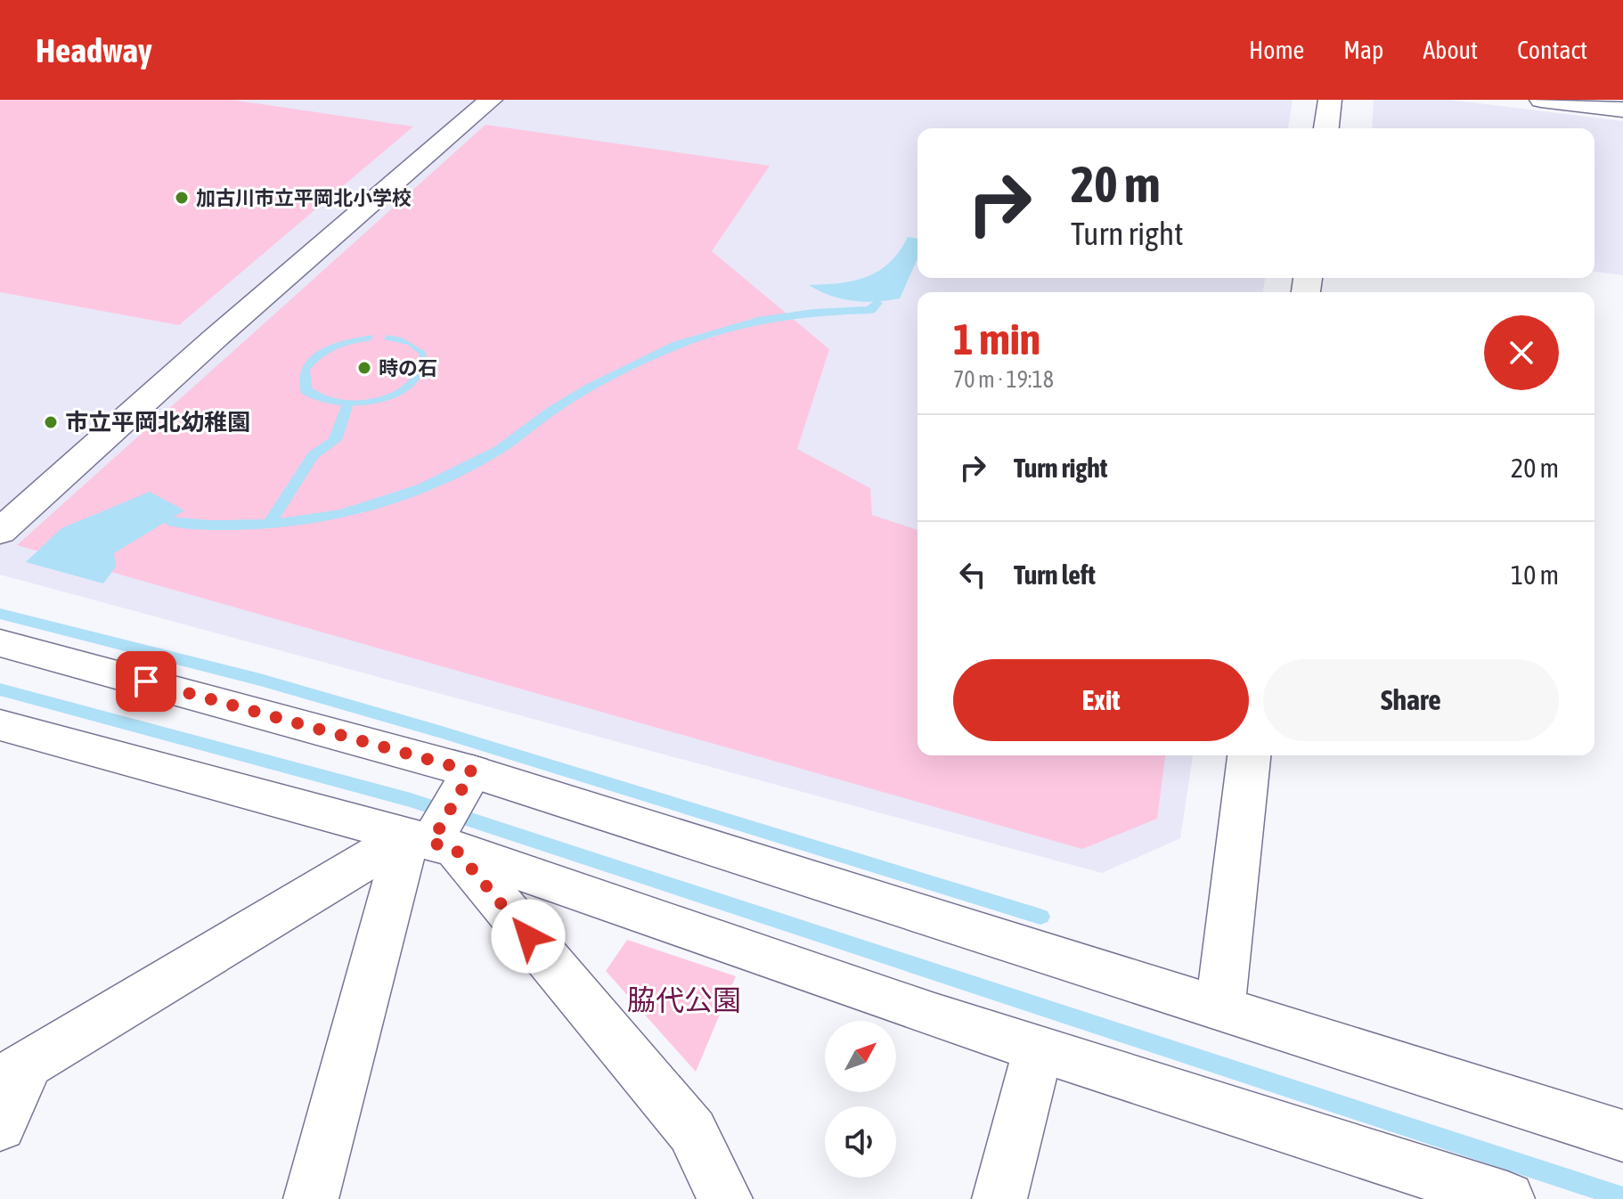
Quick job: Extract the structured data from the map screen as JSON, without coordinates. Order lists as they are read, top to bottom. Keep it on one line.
{"parks":["脇代公園"],"places":["加古川市立平岡北小学校","時の石","市立平岡北幼稚園"],"north":"top right","page":{"header":"Headway","nav":["Home","Map","About","Contact"],"turn":["20 m","Turn right"],"heading":["1 min","70 m · 19:18"],"list":[{"name":"Turn right","value":"20 m"},{"name":"Turn left","value":"10 m"}],"buttons":["Exit","Share"]}}
